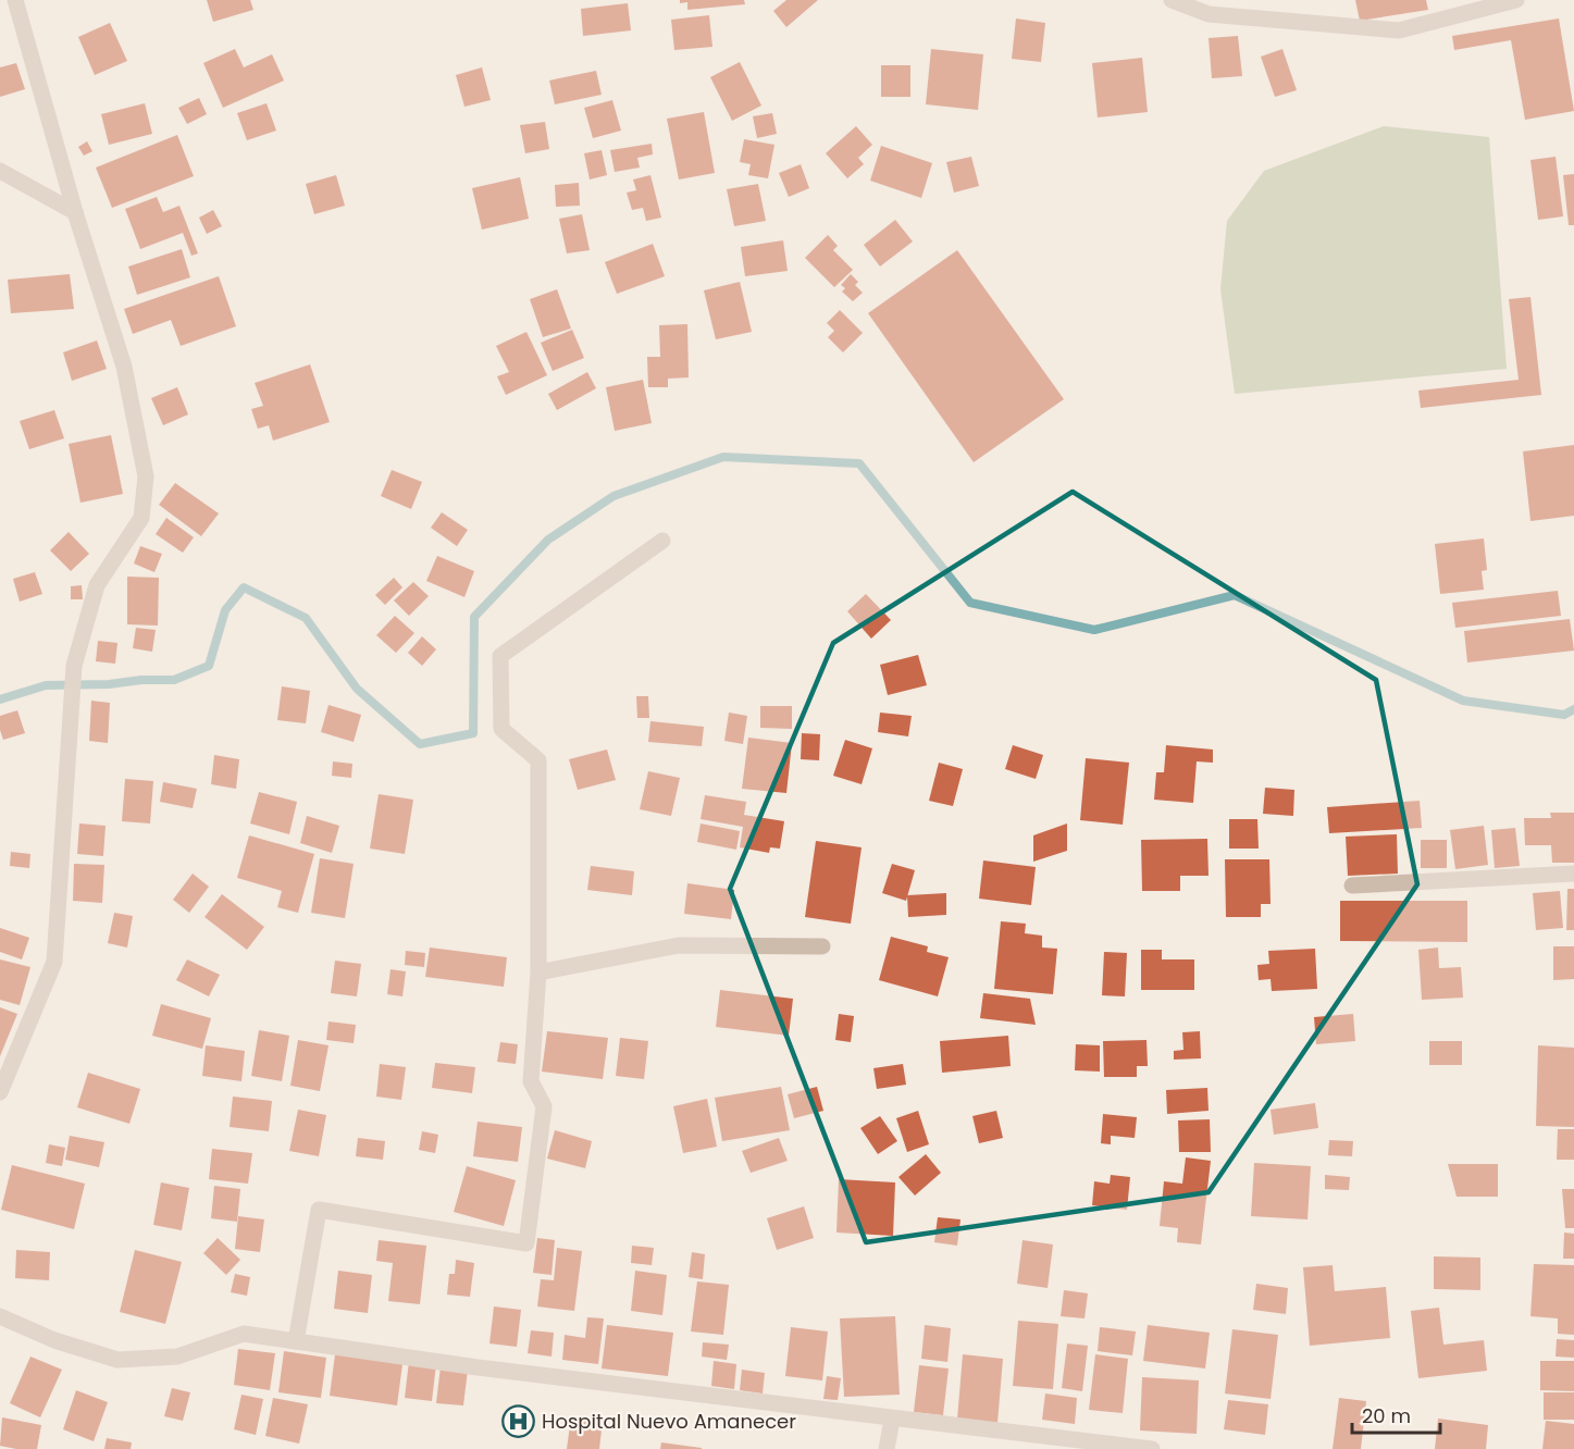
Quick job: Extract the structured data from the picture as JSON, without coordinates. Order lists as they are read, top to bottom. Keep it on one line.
{"places":{"hospital":["Hospital Nuevo Amanecer"]},"scale_bar":"20 m"}
